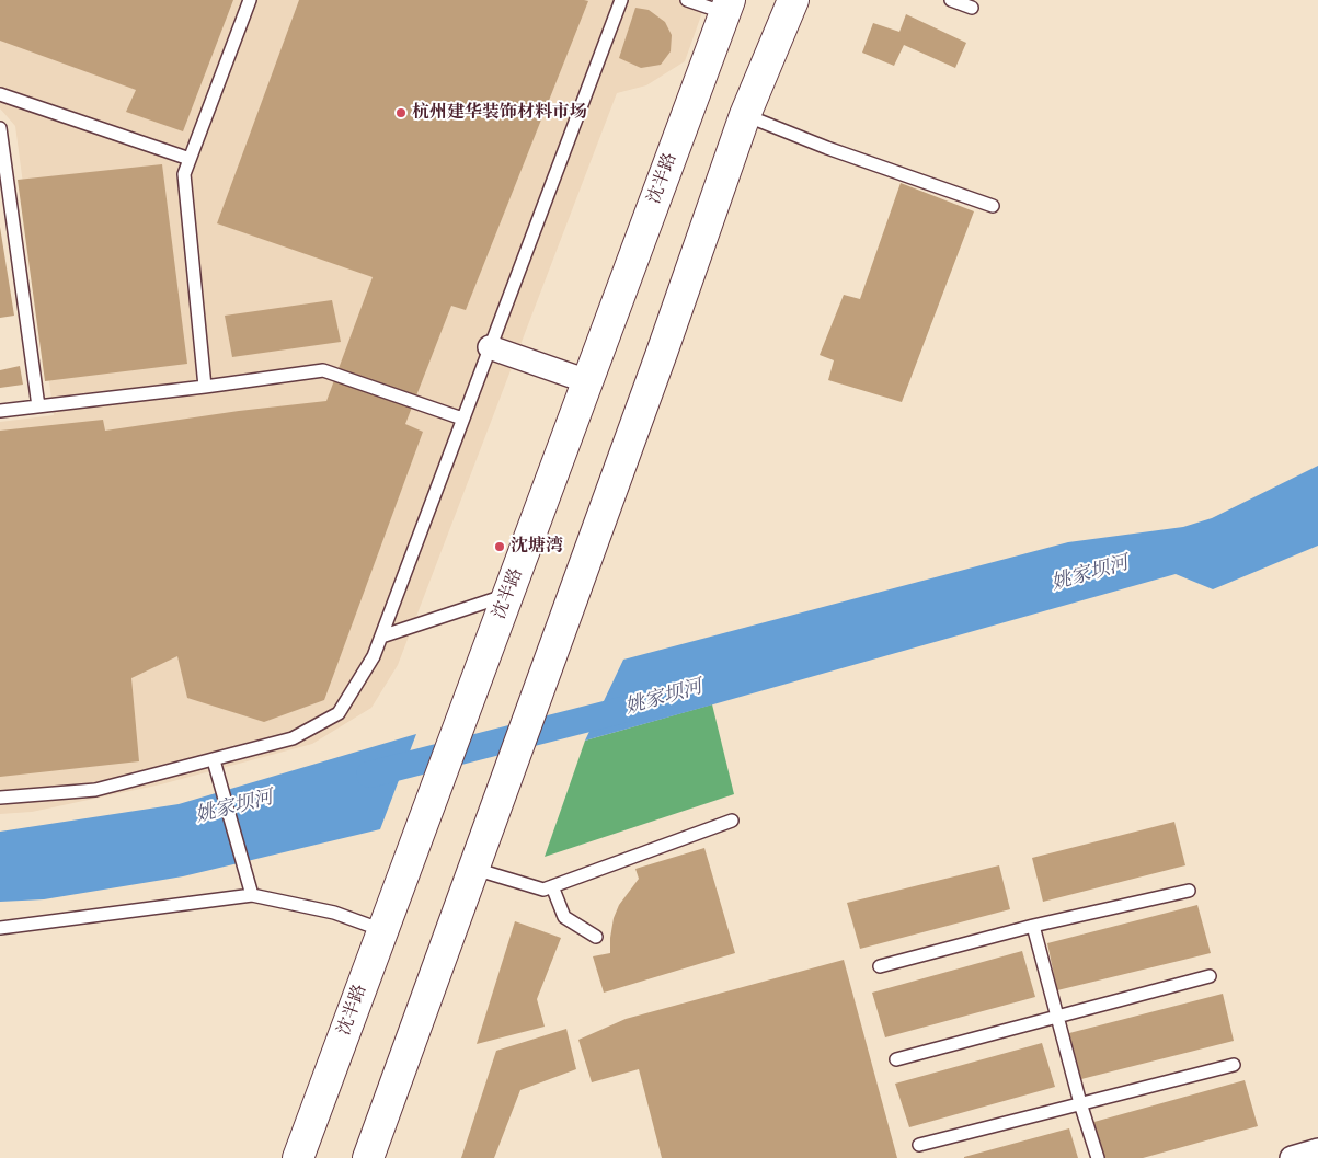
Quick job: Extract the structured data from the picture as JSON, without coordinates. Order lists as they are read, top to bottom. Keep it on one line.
{"streets":{"main road":["沈半路"]},"water":["姚家坝河"],"places":["杭州建华装饰材料市场","沈塘湾"]}
